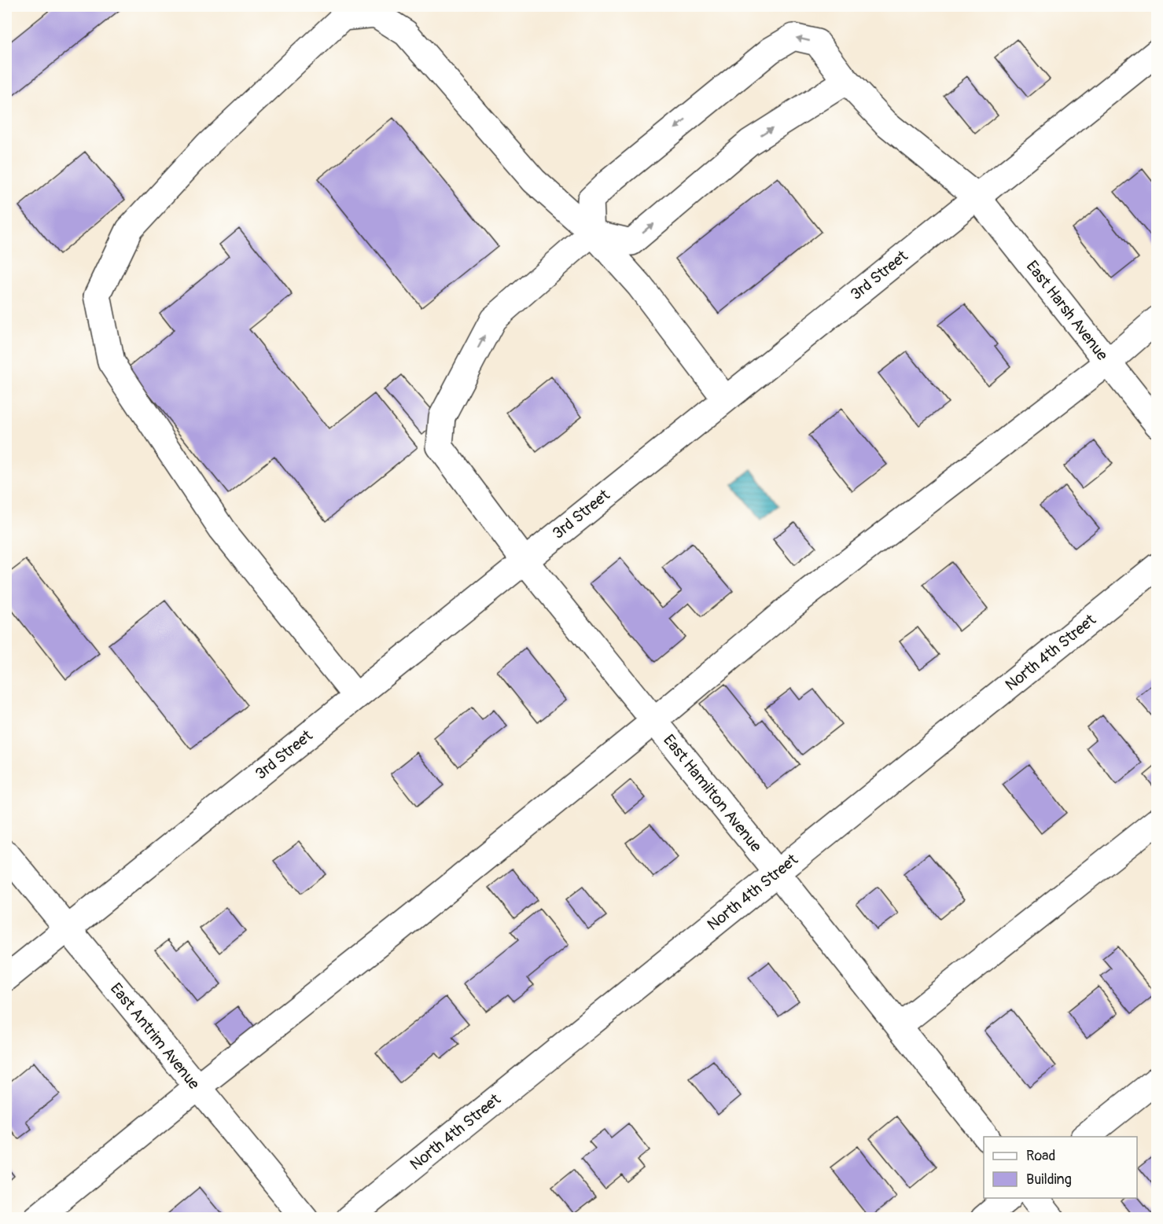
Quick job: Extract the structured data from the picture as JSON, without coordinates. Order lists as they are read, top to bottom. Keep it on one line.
{"streets":{"street":["3rd Street","East Harsh Avenue","North 4th Street","East Hamilton Avenue","East Antrim Avenue"]},"crossings":[["3rd Street","East Harsh Avenue"],["3rd Street","East Hamilton Avenue"],["3rd Street","East Antrim Avenue"],["East Harsh Avenue","East Hamilton Avenue"],["North 4th Street","East Hamilton Avenue"]],"legend":["Road","Building"]}
